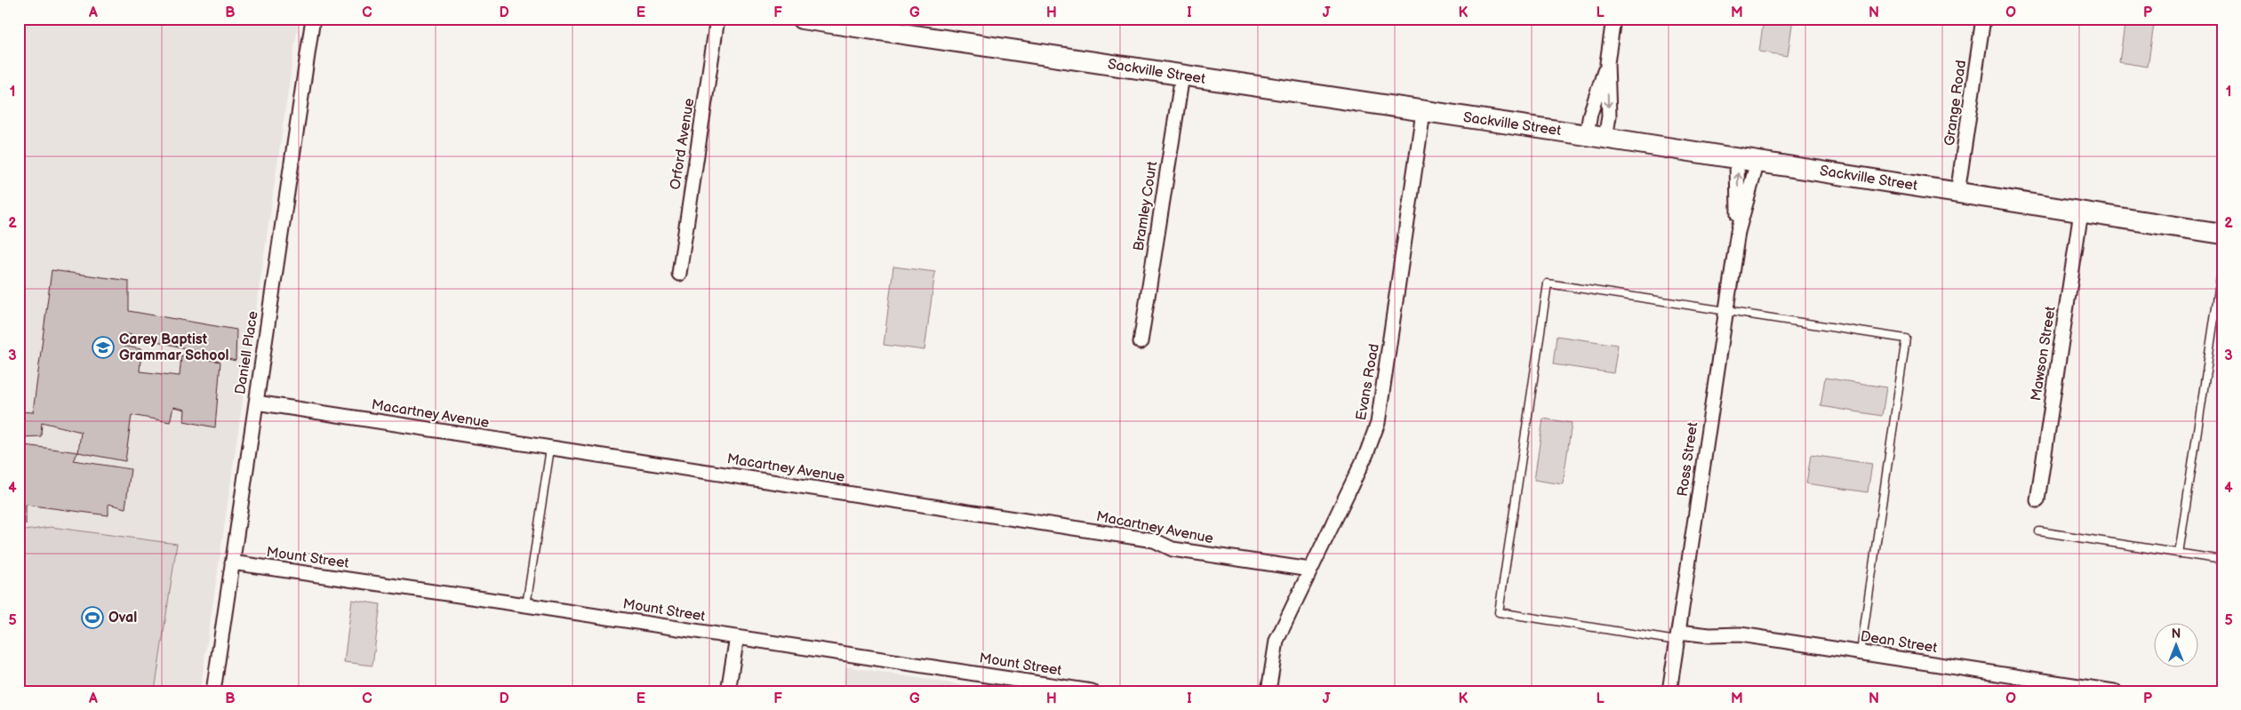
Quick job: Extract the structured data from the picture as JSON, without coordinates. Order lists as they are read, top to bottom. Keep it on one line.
{"streets":{"street":["Sackville Street","Grange Road","Orford Avenue","Bramley Court","Daniell Place","Mawson Street","Evans Road","Macartney Avenue","Ross Street","Mount Street","Dean Street"]},"crossings":[["Sackville Street","Grange Road"],["Sackville Street","Bramley Court"],["Sackville Street","Mawson Street"],["Sackville Street","Evans Road"],["Sackville Street","Ross Street"],["Daniell Place","Macartney Avenue"],["Daniell Place","Mount Street"],["Evans Road","Macartney Avenue"],["Ross Street","Dean Street"]],"places":{"school or university":["Carey Baptist Grammar School"],"sports":["Oval"]},"north":"top","grid":{"columns":["A","B","C","D","E","F","G","H","I","J","K","L","M","N","O","P"],"rows":["1","2","3","4","5"]}}
